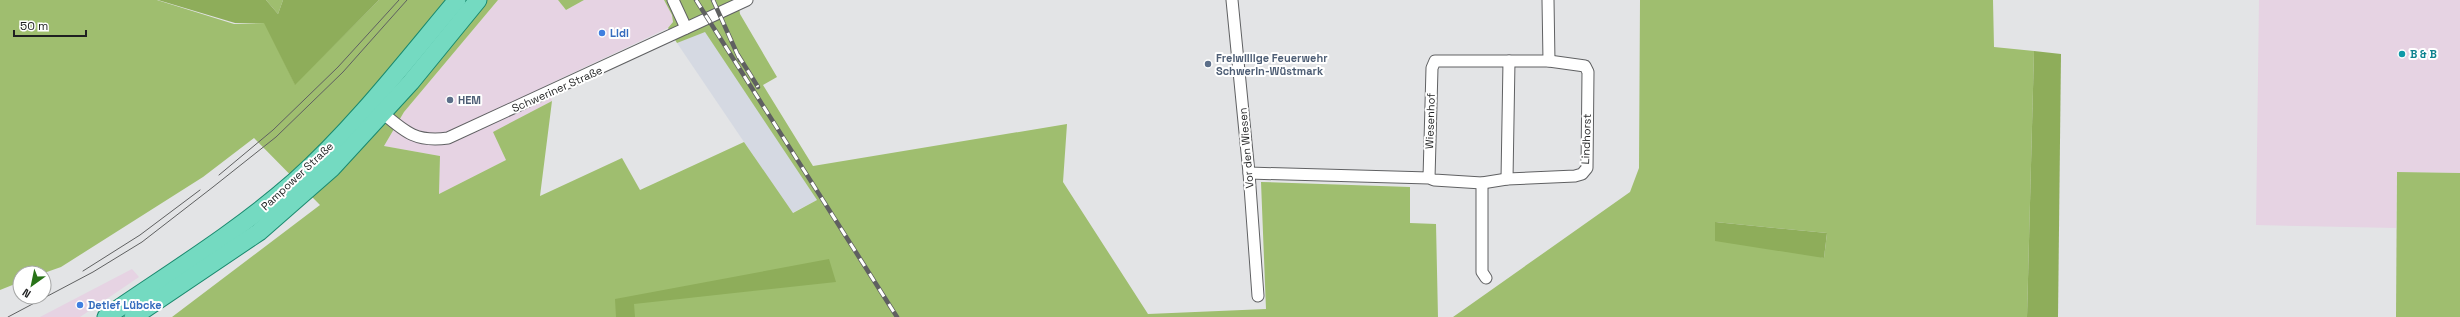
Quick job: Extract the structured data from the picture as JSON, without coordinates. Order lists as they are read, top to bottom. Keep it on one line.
{"streets":{"main road":["Pampower Straße"],"street":["Schweriner Straße","Wiesenhof","Lindhorst","Vor den Wiesen"]},"crossings":[["Schweriner Straße","Pampower Straße"],["Wiesenhof","Lindhorst"]],"places":["Lidl","B & B","Freiwillige Feuerwehr Schwerin-Wüstmark","HEM","Detlef Lübcke"],"scale_bar":"50 m","north":"bottom left"}
